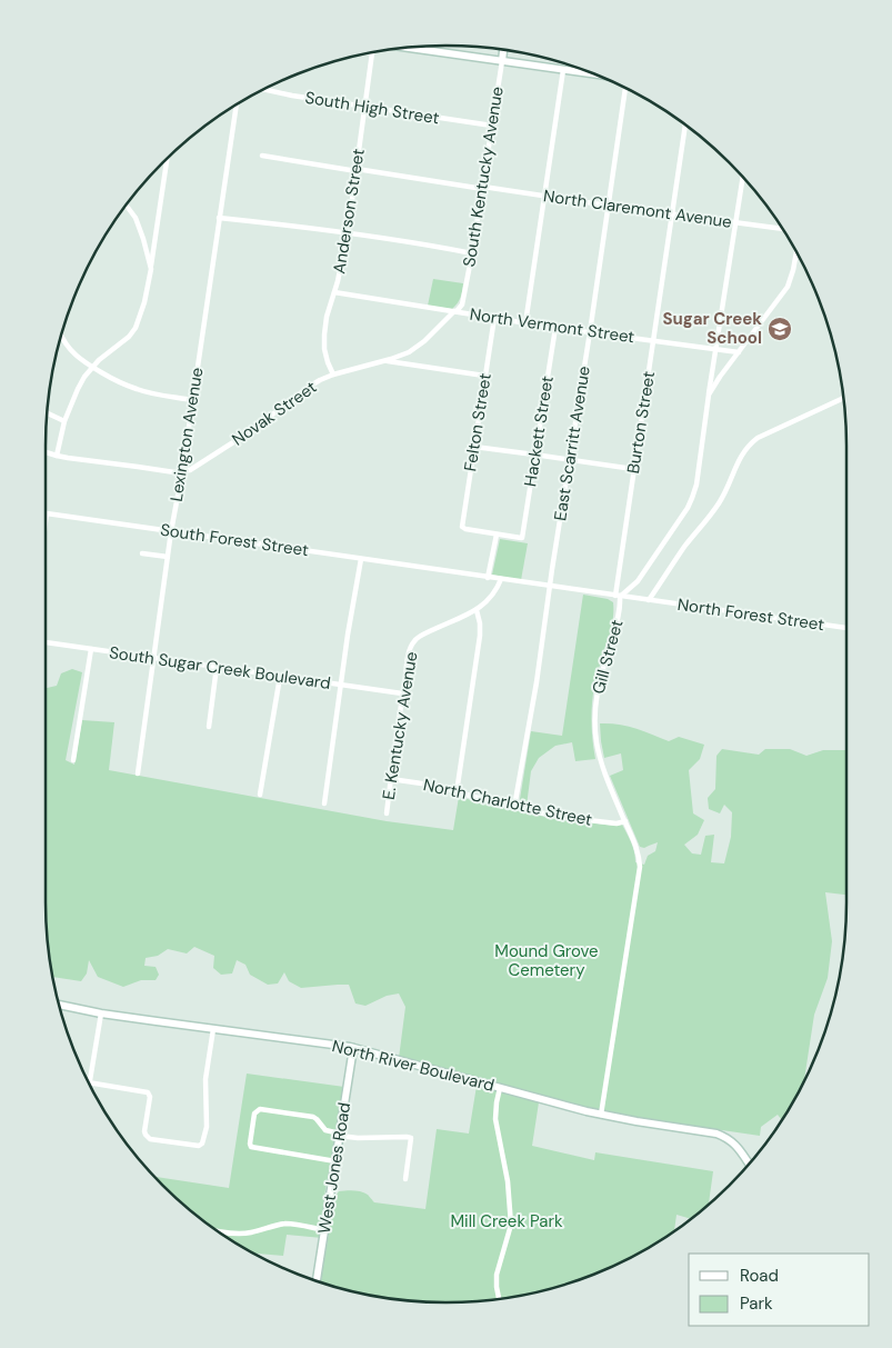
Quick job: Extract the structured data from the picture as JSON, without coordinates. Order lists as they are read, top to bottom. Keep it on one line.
{"streets":{"main road":["South Kentucky Avenue","North River Boulevard","West Jones Road"],"street":["South High Street","North Claremont Avenue","Anderson Street","North Vermont Street","Novak Street","Felton Street","Burton Street","Hackett Street","Lexington Avenue","East Scarritt Avenue","South Forest Street","North Forest Street","Gill Street","South Sugar Creek Boulevard","E. Kentucky Avenue","North Charlotte Street"]},"crossings":[["South High Street","South Kentucky Avenue"],["South High Street","Anderson Street"],["South Kentucky Avenue","North Claremont Avenue"],["South Kentucky Avenue","North Vermont Street"],["South Kentucky Avenue","Novak Street"],["North Claremont Avenue","Anderson Street"],["North Claremont Avenue","Burton Street"],["North Claremont Avenue","East Scarritt Avenue"],["Anderson Street","North Vermont Street"],["Anderson Street","Novak Street"],["North Vermont Street","Novak Street"],["North Vermont Street","Felton Street"],["North Vermont Street","Burton Street"],["North Vermont Street","Hackett Street"],["North Vermont Street","East Scarritt Avenue"],["North Vermont Street","Gill Street"],["Novak Street","Lexington Avenue"],["Felton Street","Hackett Street"],["Burton Street","North Forest Street"],["Burton Street","Gill Street"],["Lexington Avenue","South Forest Street"],["Lexington Avenue","South Sugar Creek Boulevard"],["East Scarritt Avenue","North Charlotte Street"],["North Forest Street","Gill Street"],["Gill Street","North Charlotte Street"],["Gill Street","North River Boulevard"],["South Sugar Creek Boulevard","E. Kentucky Avenue"],["E. Kentucky Avenue","North Charlotte Street"],["North River Boulevard","West Jones Road"]],"parks":["Mound Grove Cemetery","Mill Creek Park"],"places":{"school or university":["Sugar Creek School"]},"legend":["Road","Park"]}
